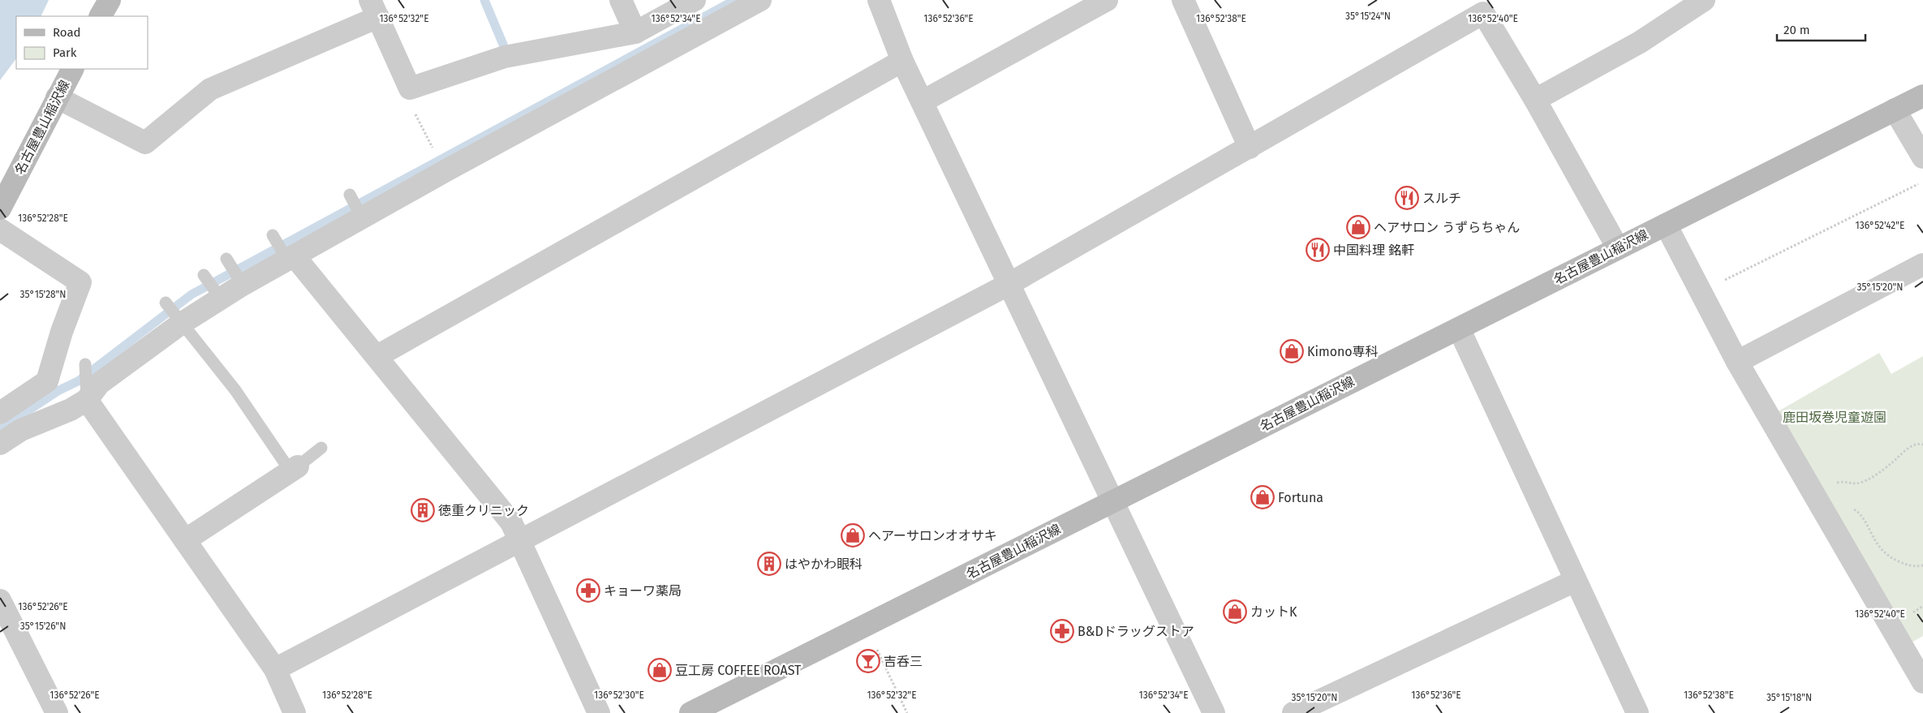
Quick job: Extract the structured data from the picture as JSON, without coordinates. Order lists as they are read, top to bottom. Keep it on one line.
{"streets":{"main road":["名古屋豊山稲沢線"]},"parks":["鹿田坂巻児童遊園"],"places":{"restaurant":["スルチ","中国料理 銘軒"],"shop":["ヘアサロン うずらちゃん","Kimono専科","Fortuna","ヘアーサロンオオサキ","カットK","豆工房 COFFEE ROAST"],"building":["徳重クリニック","はやかわ眼科"],"pharmacy":["キョーワ薬局","B&Dドラッグストア"],"bar":["吉呑三"]},"legend":["Road","Park"],"scale_bar":"20 m","coordinates":["35°15'24\"N","136°52'40\"E","136°52'32\"E","136°52'34\"E","136°52'36\"E","136°52'38\"E","136°52'28\"E","136°52'42\"E","35°15'20\"N","35°15'28\"N","136°52'26\"E","35°15'26\"N","136°52'30\"E","35°15'18\"N"]}
